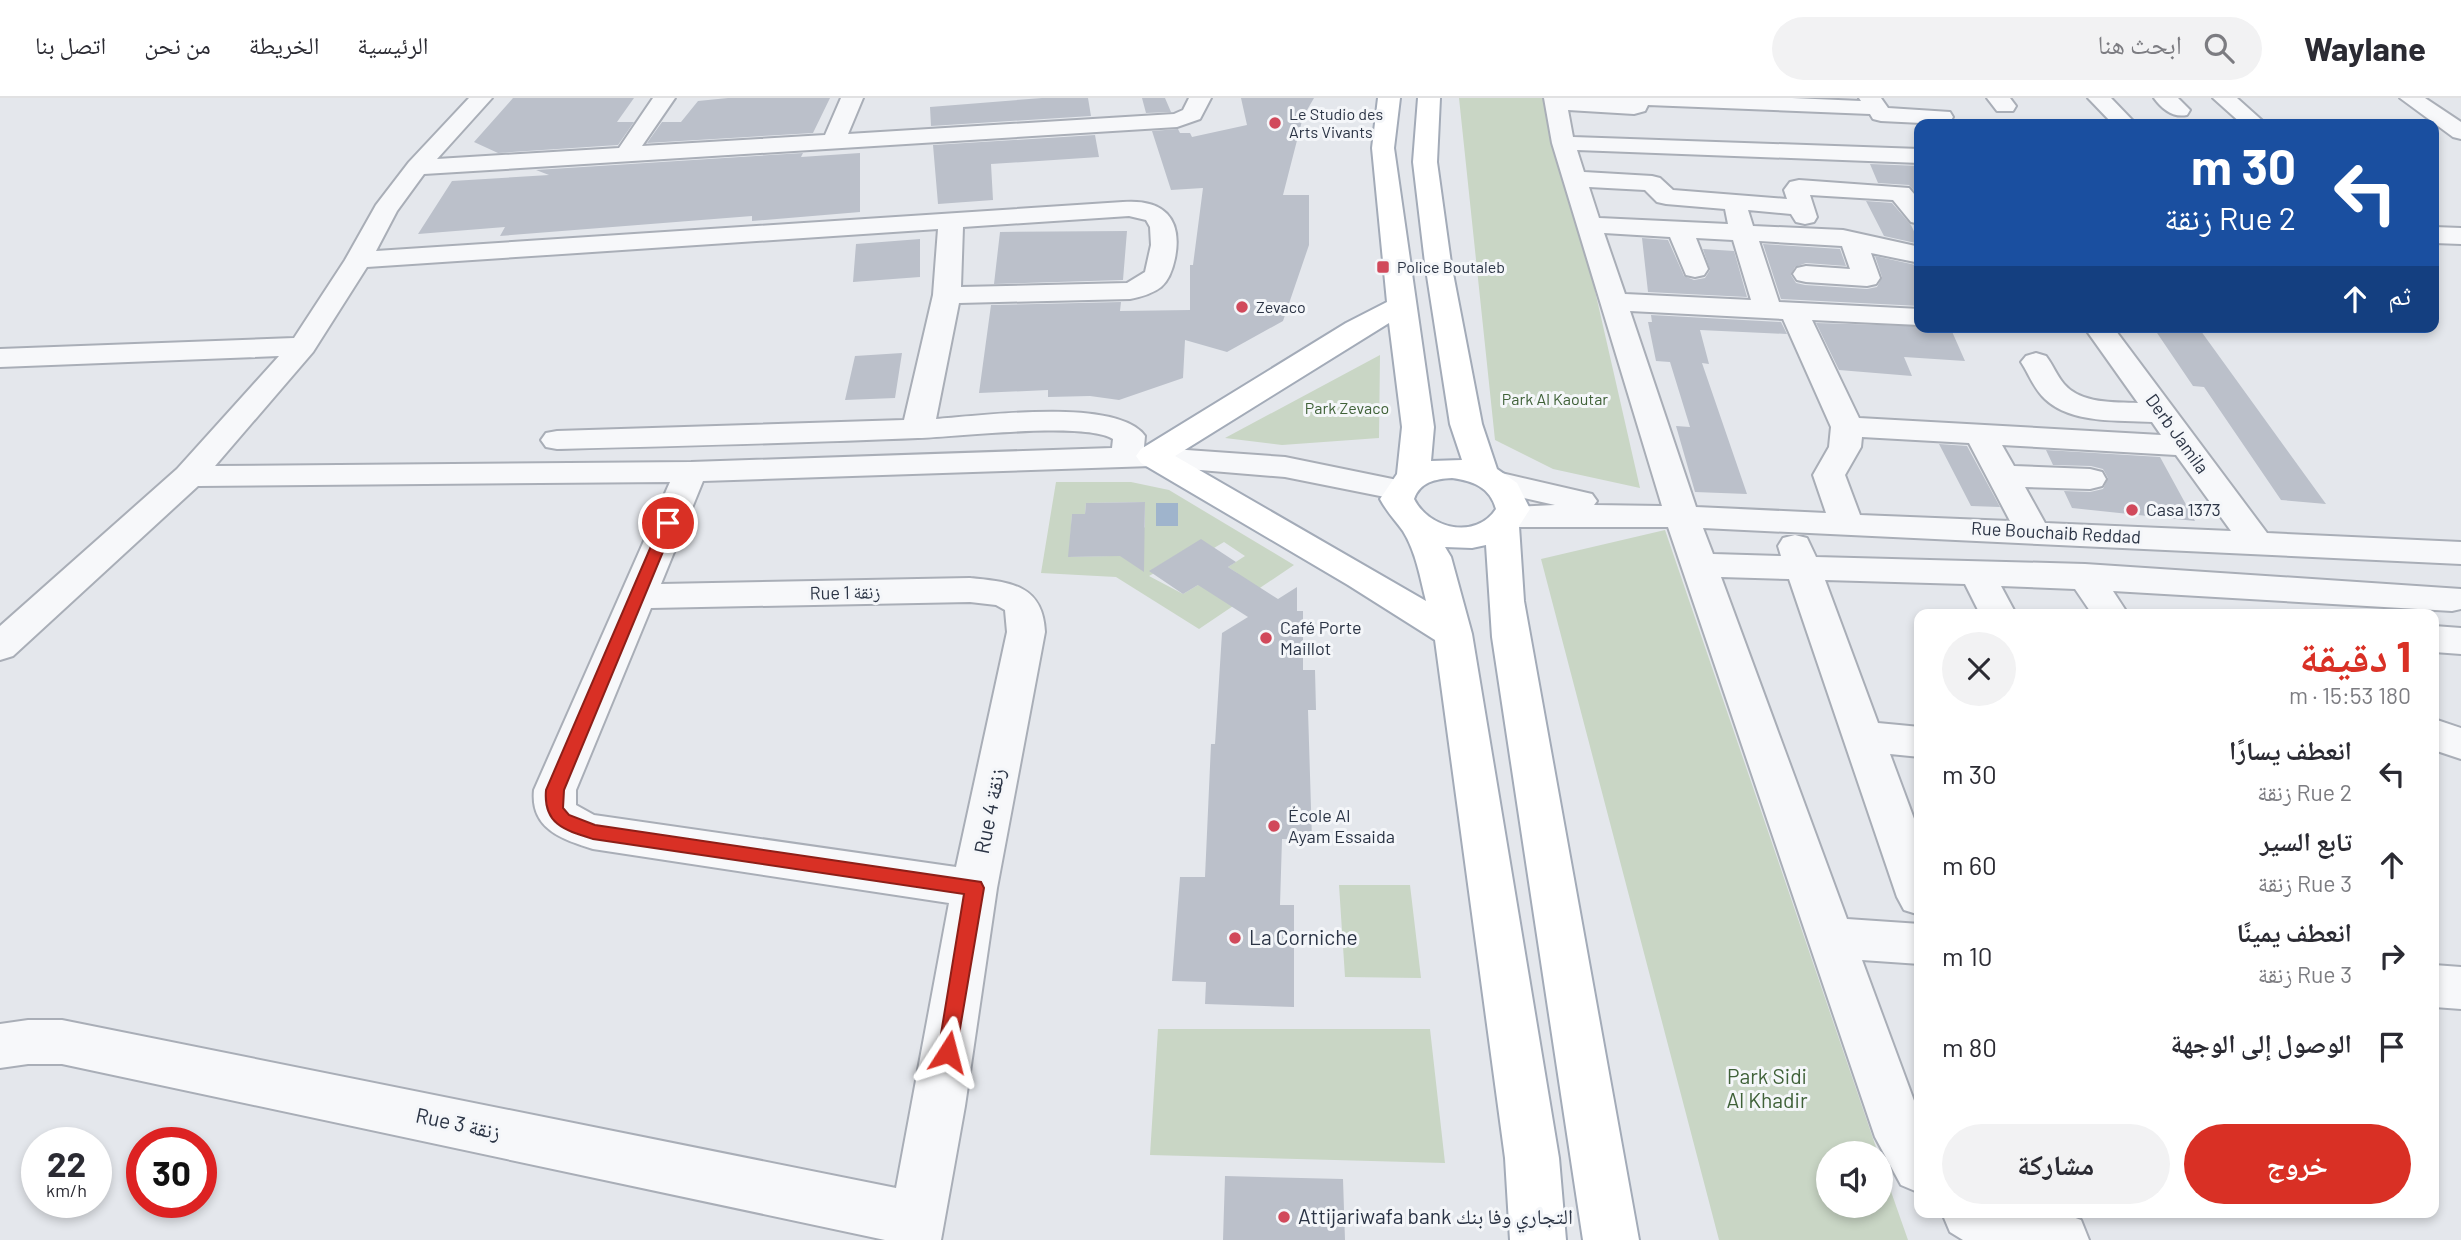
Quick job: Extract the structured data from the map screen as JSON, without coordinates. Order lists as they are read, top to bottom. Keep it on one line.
{"streets":{"street":["Derb Jamila","Rue Bouchaib Reddad","Rue 1 زنقة","Rue 4 زنقة","Rue 3 زنقة"]},"crossings":[["Derb Jamila","Rue Bouchaib Reddad"],["Rue 1 زنقة","Rue 4 زنقة"],["Rue 4 زنقة","Rue 3 زنقة"]],"parks":["Park Al Kaoutar","Park Zevaco","Park Sidi Al Khadir"],"places":{"other":["Le Studio des Arts Vivants","Zevaco","Casa 1373","Café Porte Maillot","École Al Ayam Essaida","La Corniche","Attijariwafa bank التجاري وفا بنك"],"transit":["Police Boutaleb"]},"page":{"header":"Waylane","search":"ابحث هنا","nav":["الرئيسية","الخريطة","من نحن","اتصل بنا"],"turn":["30 m","Rue 2 زنقة"],"then":"ثم","heading":["1 دقيقة","180 m · 15:53"],"list":[{"name":"انعطف يسارًا","note":"Rue 2 زنقة","value":"30 m"},{"name":"تابع السير","note":"Rue 3 زنقة","value":"60 m"},{"name":"انعطف يمينًا","note":"Rue 3 زنقة","value":"10 m"},{"name":"الوصول إلى الوجهة","value":"80 m"}],"buttons":["خروج","مشاركة"],"speed":"22 km/h","limit":"30"}}
